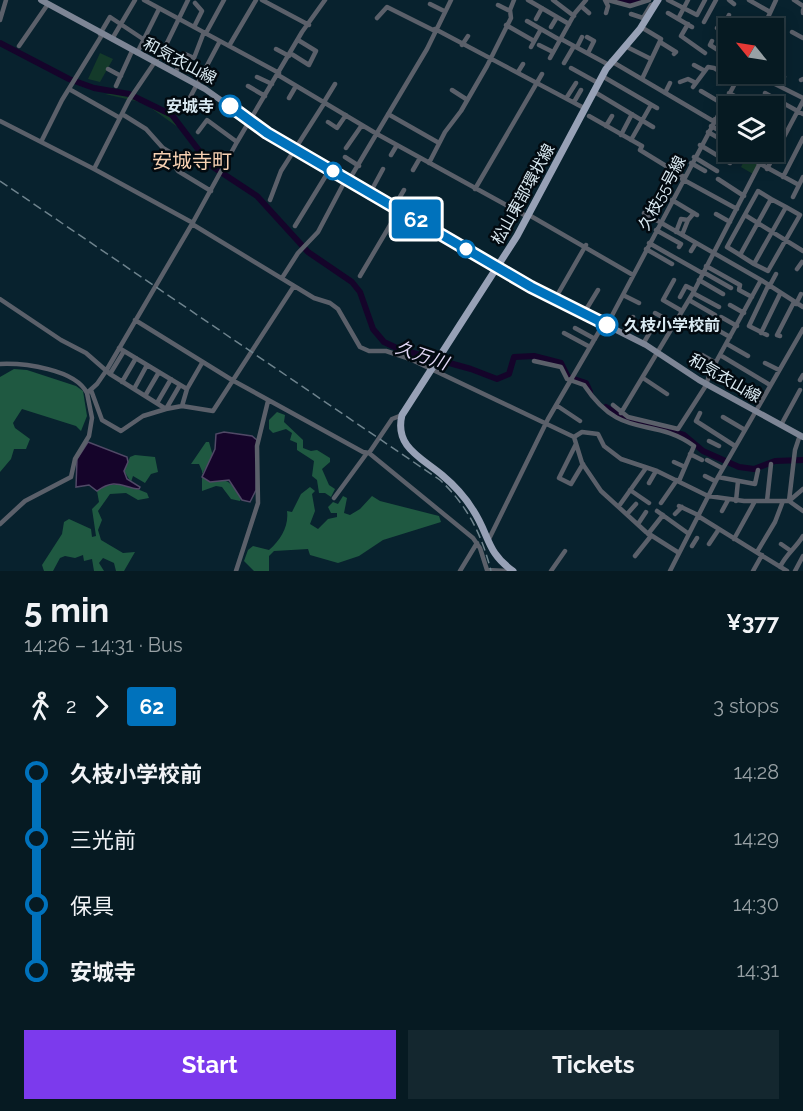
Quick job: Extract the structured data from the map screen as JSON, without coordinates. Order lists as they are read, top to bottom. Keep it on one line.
{"streets":{"main road":["和気衣山線","松山東部環状線"],"street":["久枝55号線"]},"crossings":[["和気衣山線","久枝55号線"],["和気衣山線","松山東部環状線"]],"districts":["安城寺町"],"water":["久万川"],"places":["安城寺","久枝小学校前"],"lines":["bus line 62"],"north":"top left","page":{"on_map":"62","heading":["5 min","14:26 – 14:31 · Bus","¥377"],"legs":["2","62","3 stops"],"list":[{"name":"久枝小学校前","value":"14:28"},{"name":"三光前","value":"14:29"},{"name":"保具","value":"14:30"},{"name":"安城寺","value":"14:31"}],"buttons":["Start","Tickets"]}}
